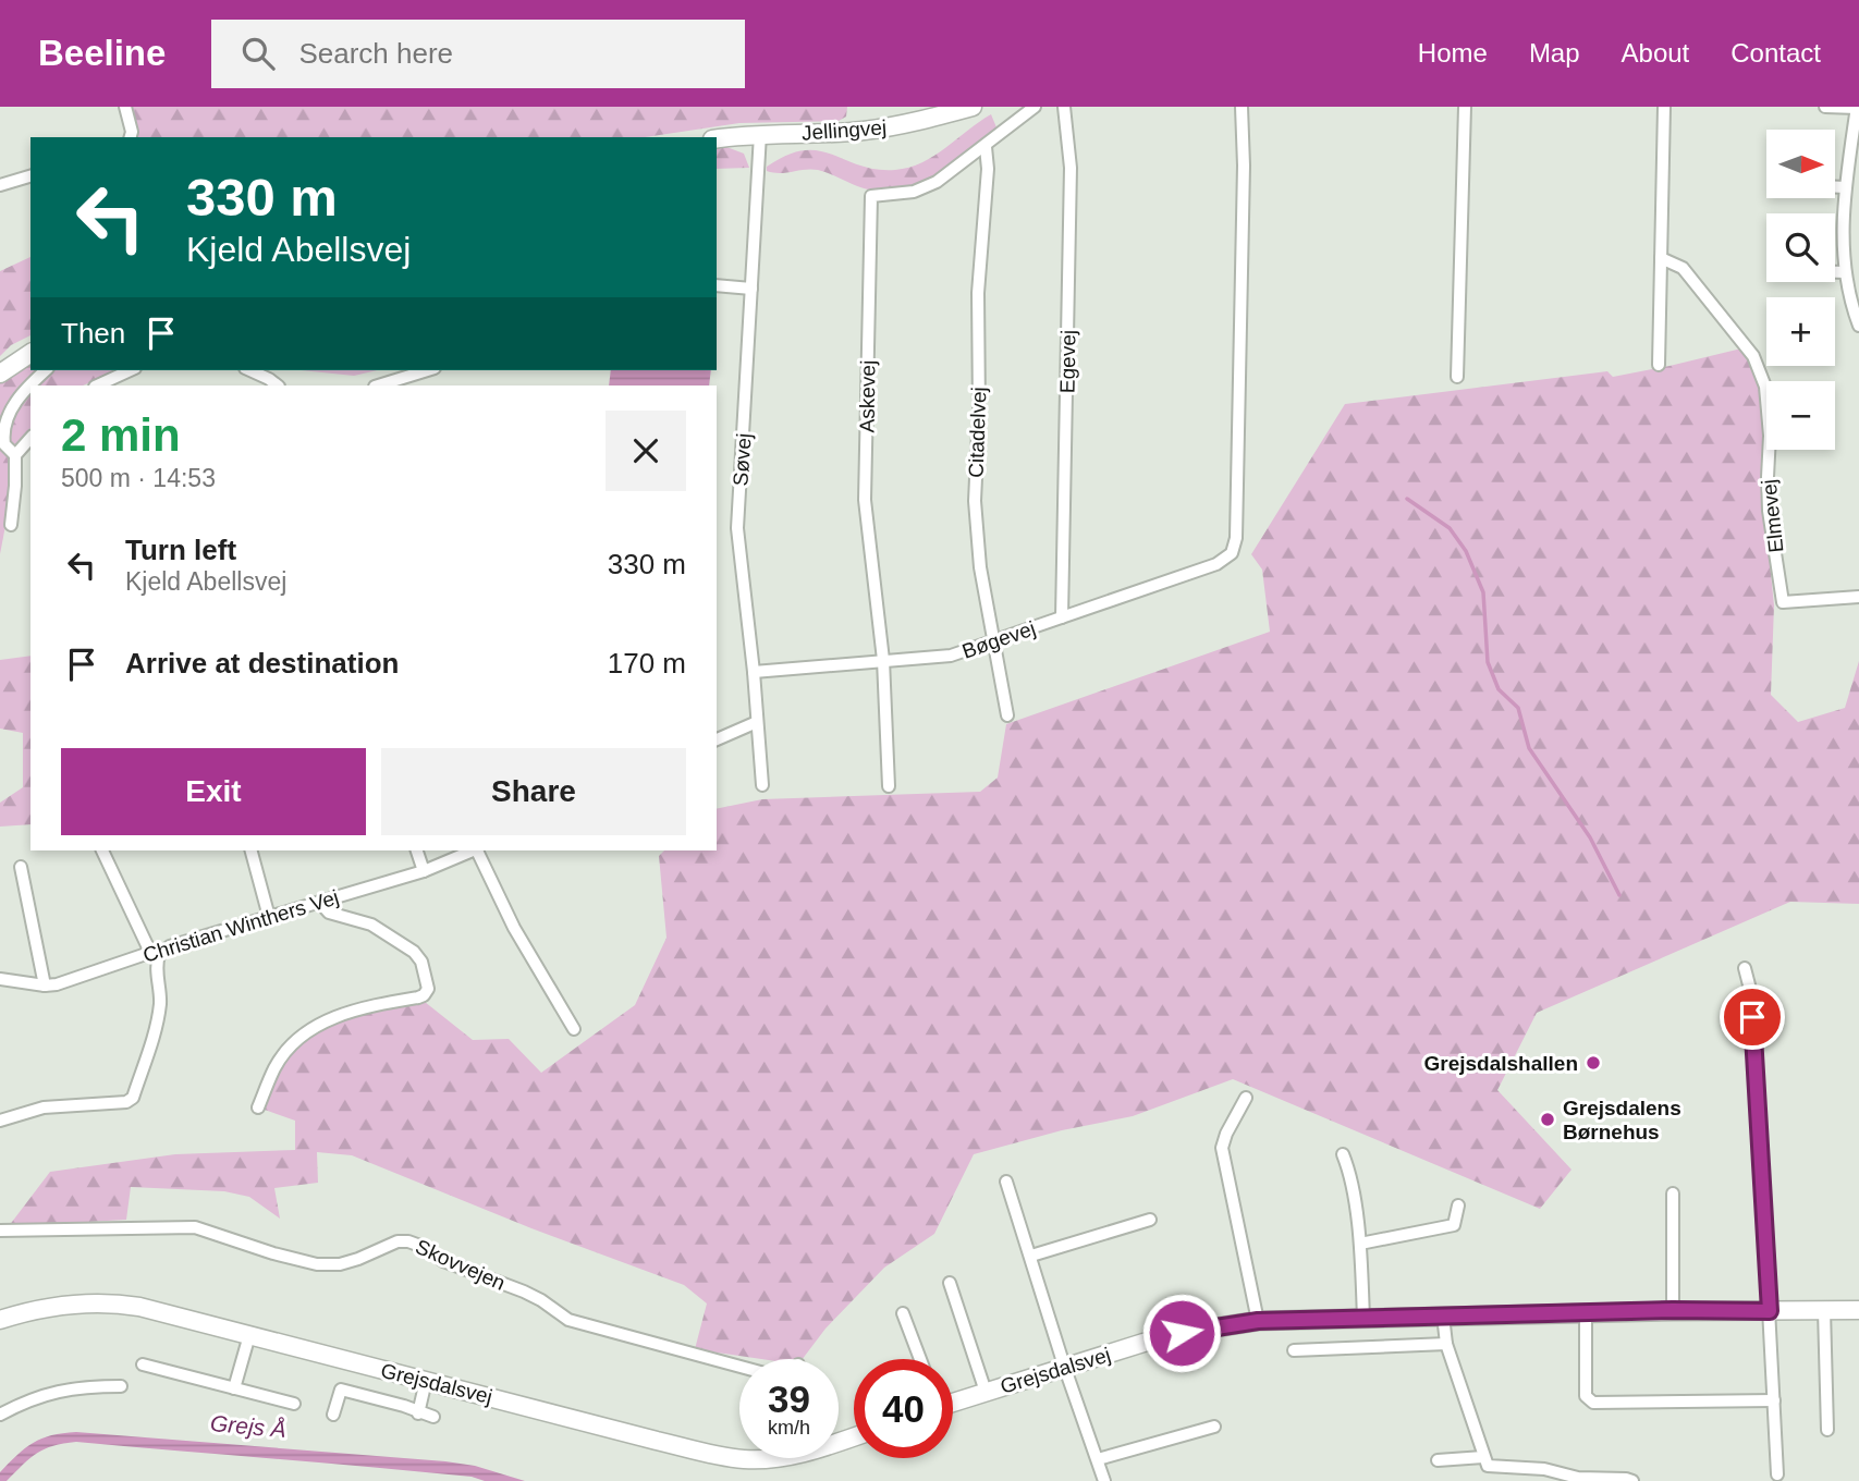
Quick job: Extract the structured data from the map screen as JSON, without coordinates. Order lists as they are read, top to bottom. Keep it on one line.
{"streets":{"street":["Jellingvej","Egevej","Askevej","Citadelvej","Søvej","Elmevej","Bøgevej","Christian Winthers Vej","Skovvejen","Grejsdalsvej"]},"crossings":[["Jellingvej","Søvej"],["Egevej","Bøgevej"],["Askevej","Citadelvej"],["Askevej","Bøgevej"],["Citadelvej","Bøgevej"],["Søvej","Bøgevej"]],"water":["Grejs Å"],"places":["Grejsdalshallen","Grejsdalens Børnehus"],"north":"right","page":{"header":"Beeline","search":"Search here","nav":["Home","Map","About","Contact"],"map_buttons":["+","−"],"turn":["330 m","Kjeld Abellsvej"],"then":"Then","heading":["2 min","500 m · 14:53"],"list":[{"name":"Turn left","note":"Kjeld Abellsvej","value":"330 m"},{"name":"Arrive at destination","value":"170 m"}],"buttons":["Exit","Share"],"speed":"39 km/h","limit":"40"}}
